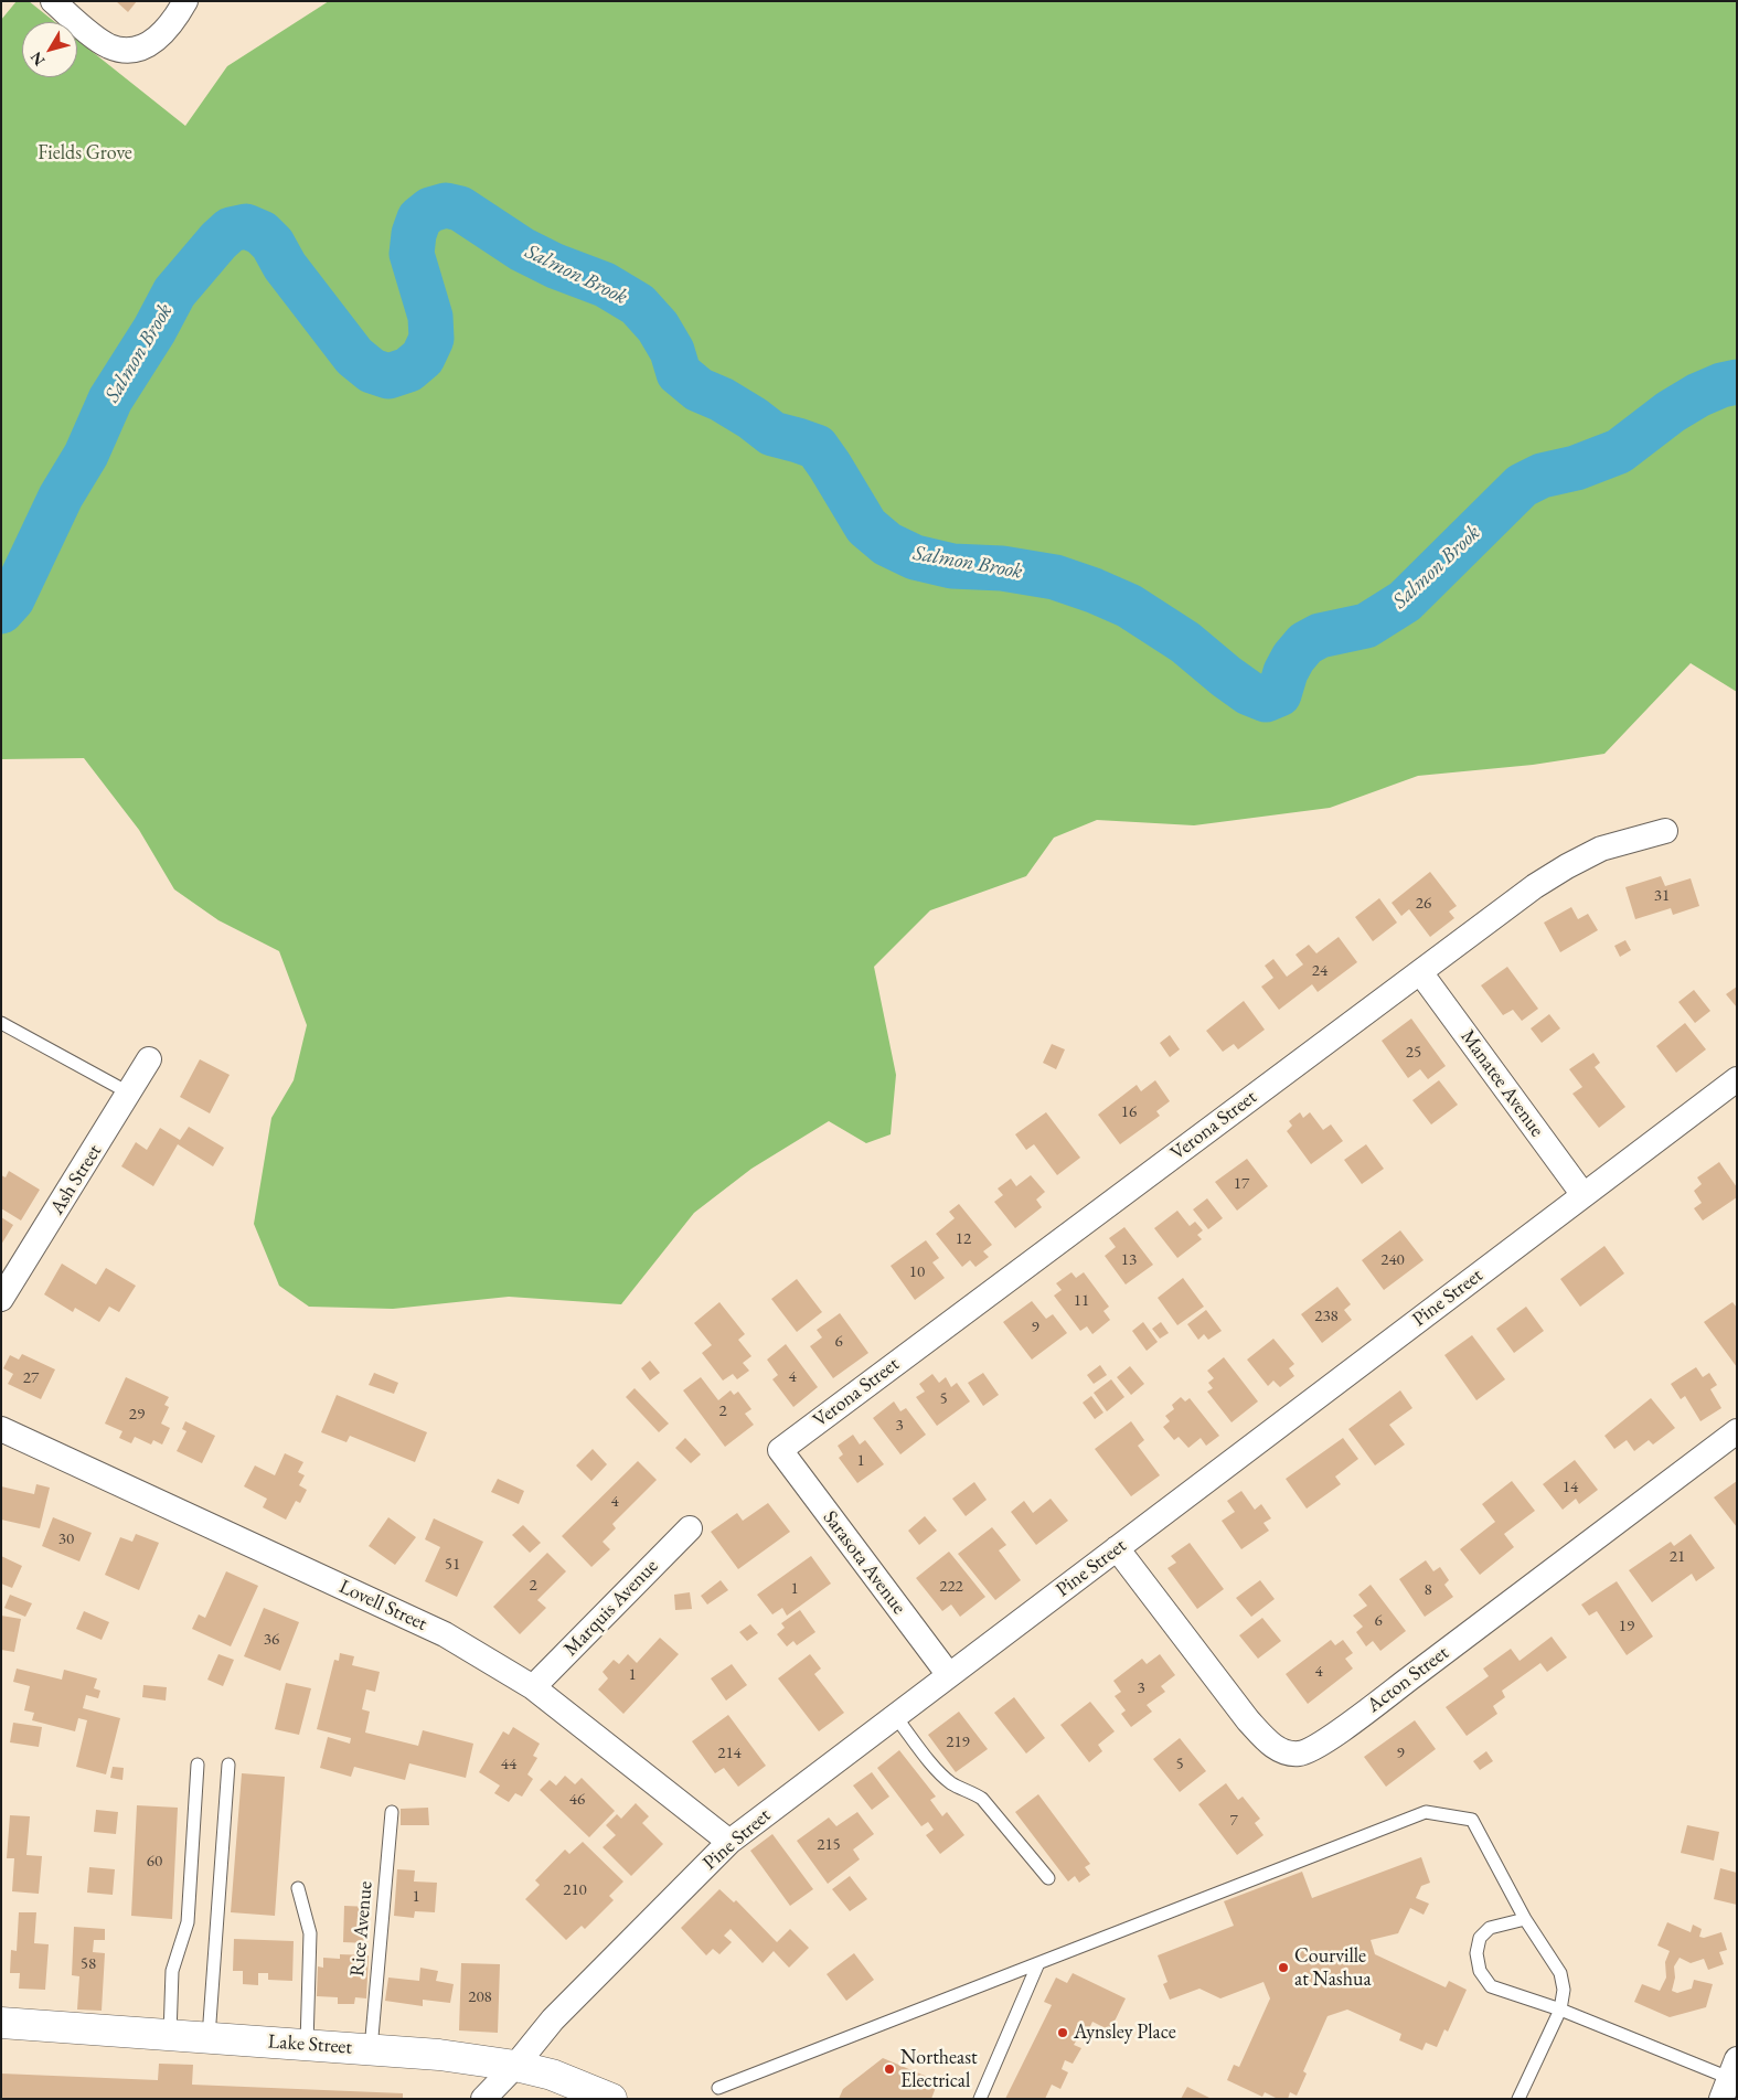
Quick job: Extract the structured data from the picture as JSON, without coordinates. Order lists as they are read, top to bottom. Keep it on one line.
{"streets":{"street":["Manatee Avenue","Verona Street","Ash Street","Pine Street","Sarasota Avenue","Lovell Street","Marquis Avenue","Acton Street","Lake Street"],"lane":["Rice Avenue"]},"crossings":[["Manatee Avenue","Verona Street"],["Manatee Avenue","Pine Street"],["Verona Street","Sarasota Avenue"],["Pine Street","Sarasota Avenue"],["Pine Street","Lovell Street"],["Pine Street","Acton Street"],["Pine Street","Lake Street"],["Lovell Street","Marquis Avenue"],["Rice Avenue","Lake Street"]],"water":["Salmon Brook"],"parks":["Fields Grove"],"places":["Courville at Nashua","Aynsley Place","Northeast Electrical"],"house_numbers":["31","26","24","25","16","17","12","13","240","10","11","238","9","6","4","27","5","2","29","3","1","14","4","30","21","51","2","222","1","8","6","19","36","4","1","3","219","214","9","44","5","46","7","215","60","210","1","58","208"],"north":"bottom left"}
